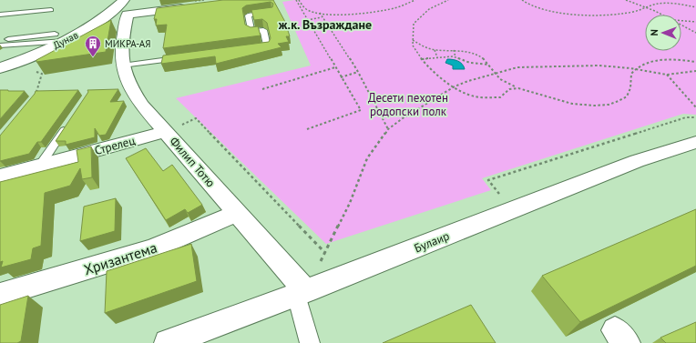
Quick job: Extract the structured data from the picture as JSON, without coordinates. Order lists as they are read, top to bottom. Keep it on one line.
{"streets":{"main road":["Дунав"],"street":["Стрелец","Филип Тотю","Булаир","Хризантема"]},"crossings":[["Дунав","Филип Тотю"],["Стрелец","Филип Тотю"],["Филип Тотю","Булаир"],["Филип Тотю","Хризантема"]],"districts":["ж.к. Възраждане"],"parks":["Десети пехотен родопски полк"],"places":{"building":["МИКРА-АЯ"]},"north":"left"}
